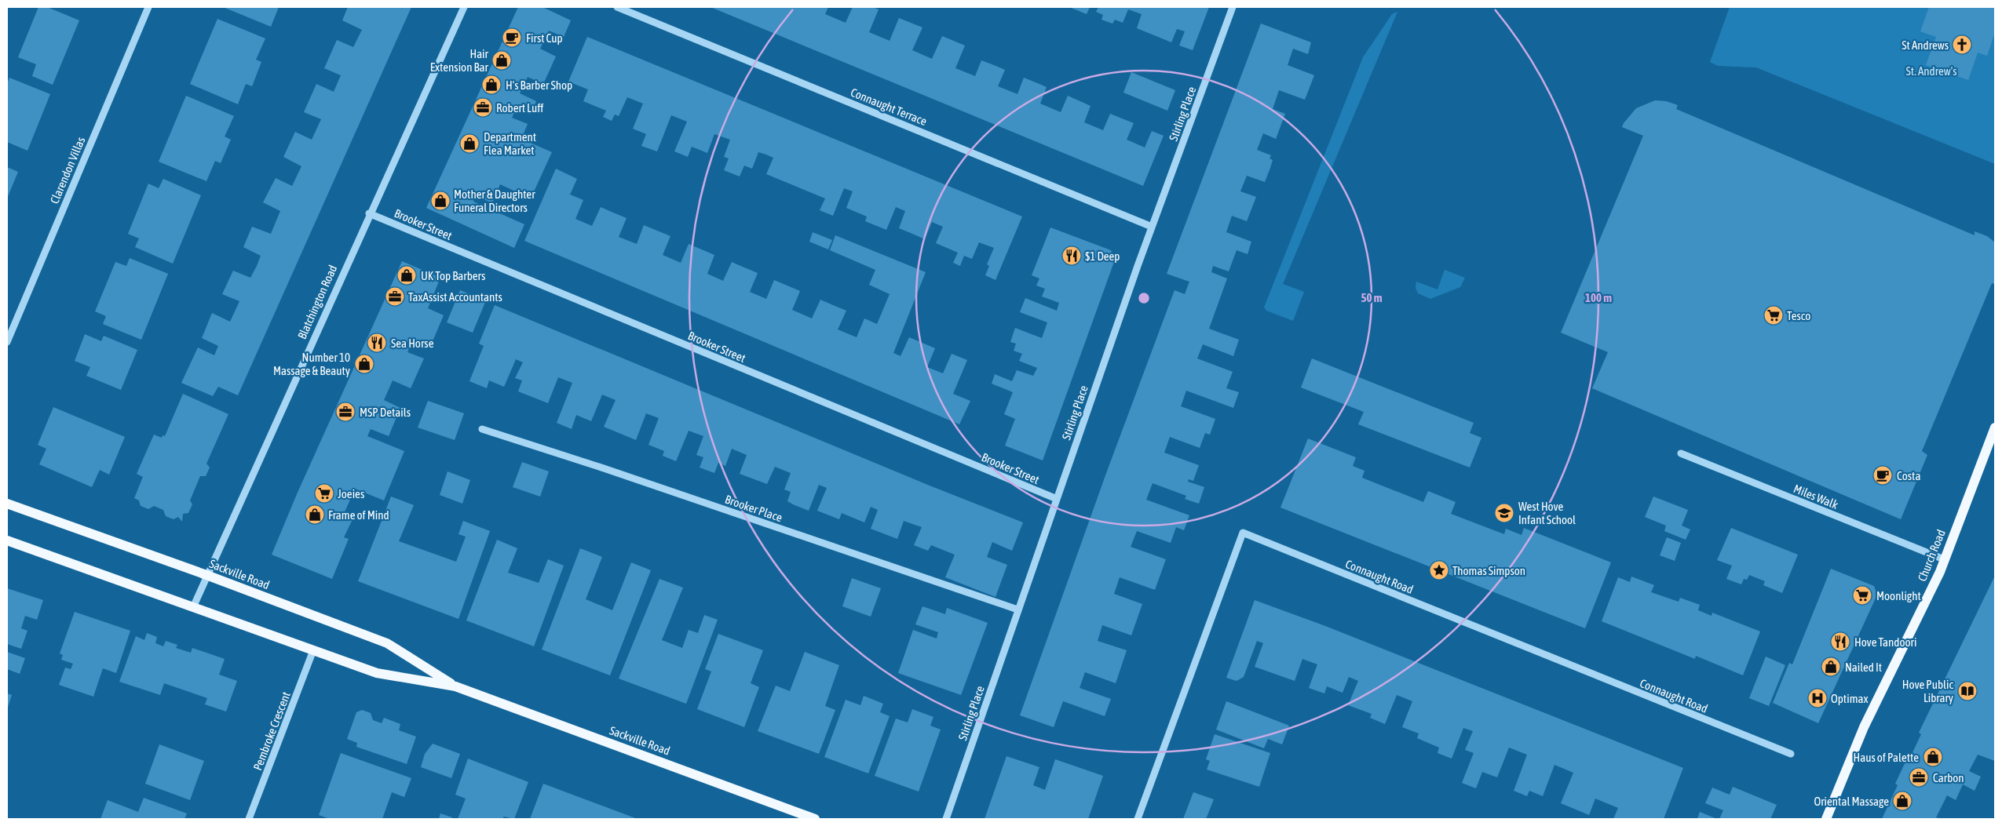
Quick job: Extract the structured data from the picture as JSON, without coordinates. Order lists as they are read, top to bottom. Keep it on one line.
{"streets":{"main road":["Church Road","Sackville Road"],"street":["Connaught Terrace","Stirling Place","Clarendon Villas","Brooker Street","Blatchington Road","Miles Walk","Brooker Place","Connaught Road","Pembroke Crescent"]},"crossings":[["Connaught Terrace","Stirling Place"],["Stirling Place","Brooker Street"],["Stirling Place","Brooker Place"],["Brooker Street","Blatchington Road"],["Blatchington Road","Sackville Road"],["Miles Walk","Church Road"],["Sackville Road","Pembroke Crescent"]],"parks":["St. Andrew's"],"places":{"cafe":["First Cup","Costa"],"church":["St Andrews"],"shop":["Hair Extension Bar","H's Barber Shop","Department Flea Market","Mother & Daughter Funeral Directors","UK Top Barbers","Number 10 Massage & Beauty","Frame of Mind","Nailed It","Haus of Palette","Oriental Massage"],"office":["Robert Luff","TaxAssist Accountants","MSP Details","Carbon"],"restaurant":["$1 Deep","Sea Horse","Hove Tandoori"],"supermarket":["Tesco","Joeies","Moonlight"],"school or university":["West Hove Infant School"],"place":["Thomas Simpson"],"library":["Hove Public Library"],"hospital":["Optimax"]},"rings":["50 m","100 m"]}
